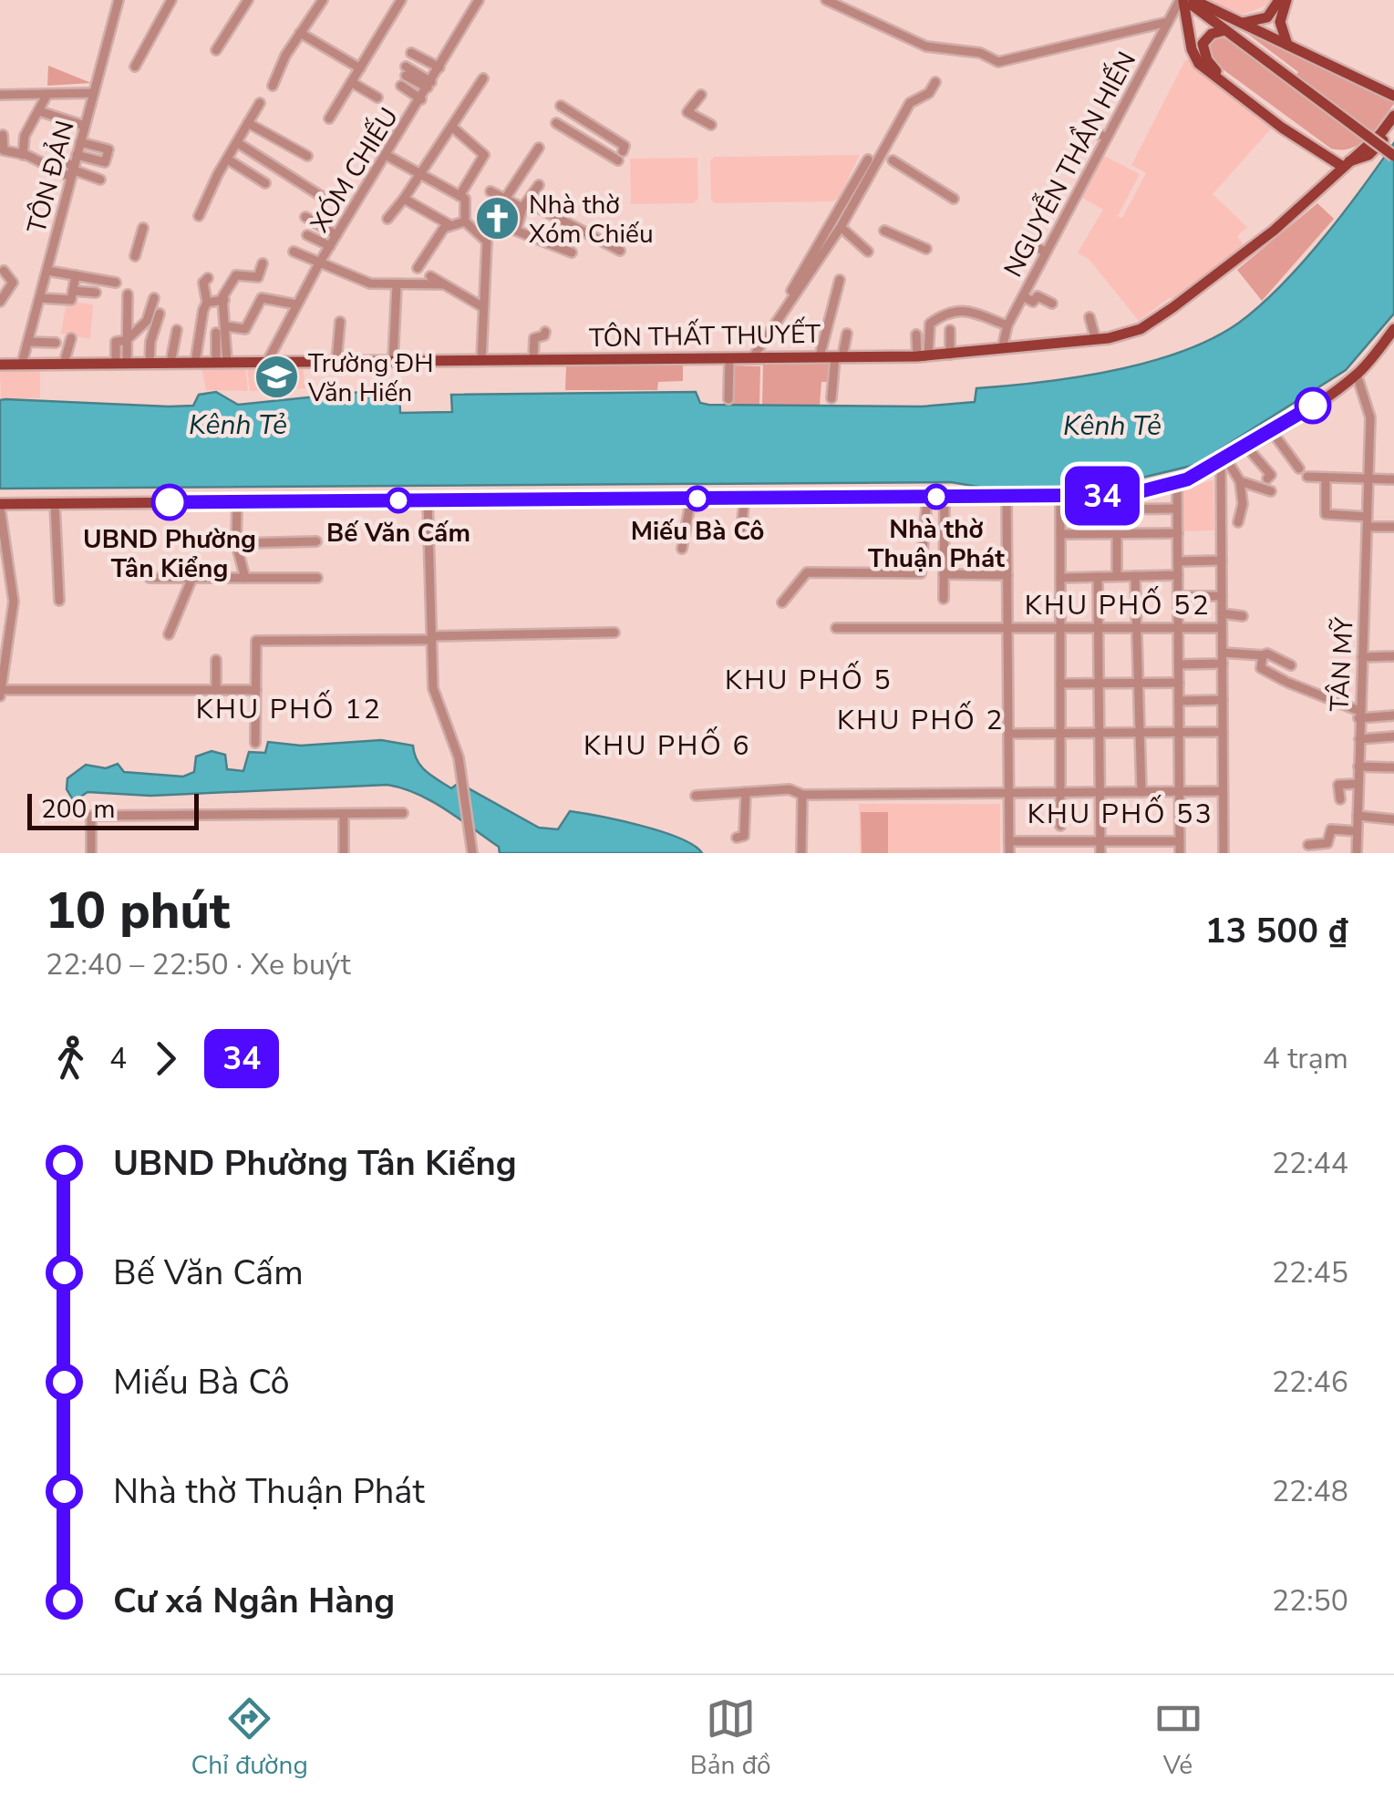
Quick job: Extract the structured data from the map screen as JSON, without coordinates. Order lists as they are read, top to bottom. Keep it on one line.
{"streets":{"main road":["TÔN THẤT THUYẾT"],"street":["NGUYỄN THẦN HIẾN","XÓM CHIẾU","TÔN ĐẢN","TÂN MỸ"]},"crossings":[["NGUYỄN THẦN HIẾN","TÔN THẤT THUYẾT"],["XÓM CHIẾU","TÔN THẤT THUYẾT"],["TÔN ĐẢN","TÔN THẤT THUYẾT"]],"districts":["KHU PHỐ 52","KHU PHỐ 5","KHU PHỐ 12","KHU PHỐ 2","KHU PHỐ 6","KHU PHỐ 53"],"water":["Kênh Tẻ"],"places":{"church":["Nhà thờ Xóm Chiếu"],"school or university":["Trường ĐH Văn Hiến"],"other":["Nhà thờ Thuận Phát","Miếu Bà Cô","Bế Văn Cấm","UBND Phường Tân Kiểng"]},"lines":["bus line 34"],"scale_bar":"200 m","page":{"on_map":"34","scale":"200 m","heading":["10 phút","22:40 – 22:50 · Xe buýt","13 500 ₫"],"legs":["4","34","4 trạm"],"list":[{"name":"UBND Phường Tân Kiểng","value":"22:44"},{"name":"Bế Văn Cấm","value":"22:45"},{"name":"Miếu Bà Cô","value":"22:46"},{"name":"Nhà thờ Thuận Phát","value":"22:48"},{"name":"Cư xá Ngân Hàng","value":"22:50"}],"tabs":["Chỉ đường","Bản đồ","Vé"]}}
